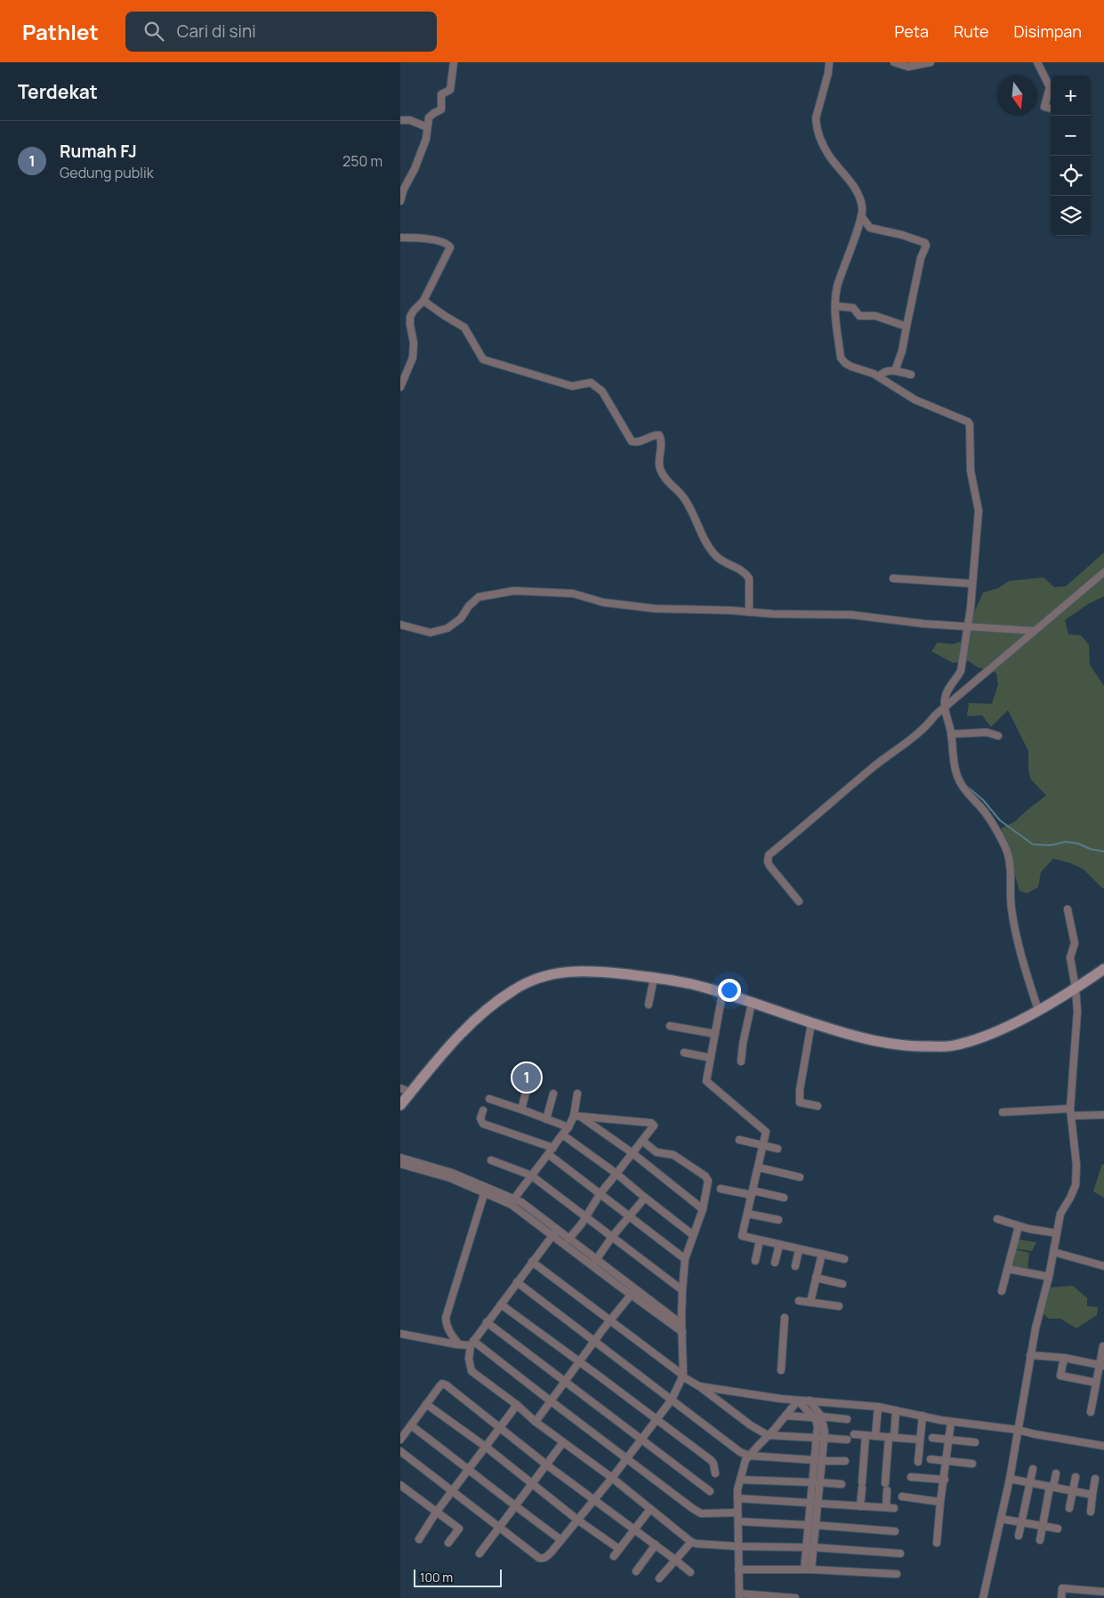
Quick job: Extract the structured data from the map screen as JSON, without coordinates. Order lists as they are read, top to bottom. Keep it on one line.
{"scale_bar":"100 m","north":"bottom","page":{"header":"Pathlet","search":"Cari di sini","nav":["Peta","Rute","Disimpan"],"heading":"Terdekat","map_buttons":["+","−"],"list":[{"mark":"1","name":"Rumah FJ","note":"Gedung publik","value":"250 m"}],"pins":"1","scale":"100 m"}}
